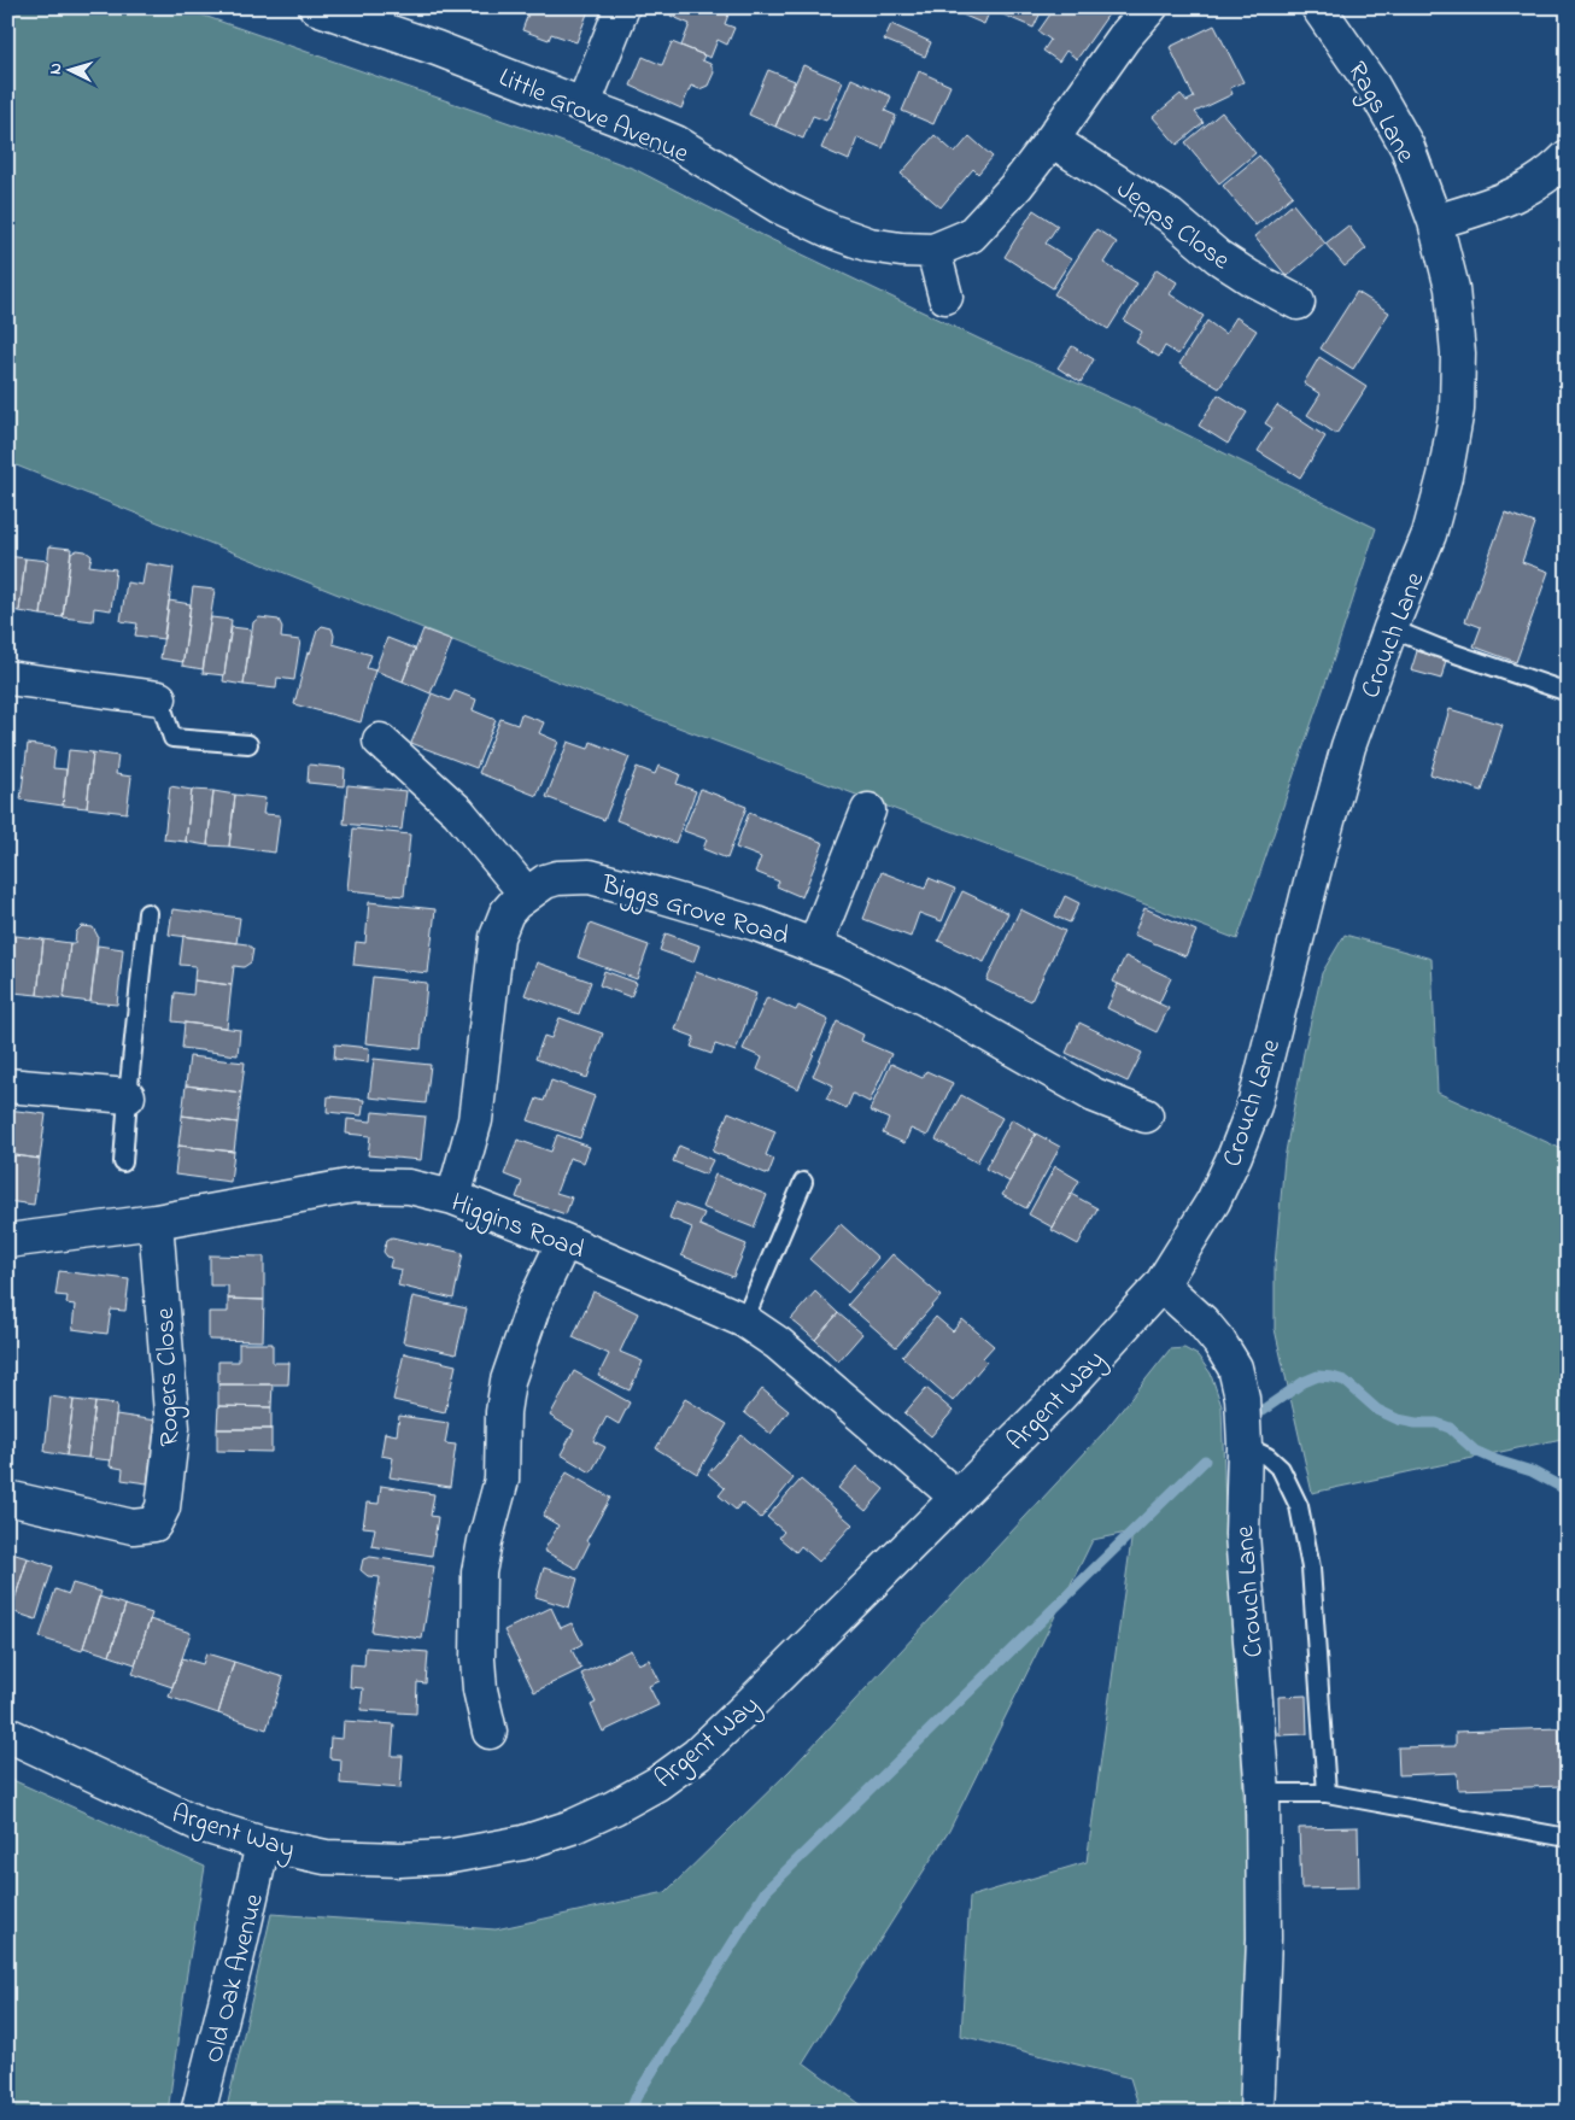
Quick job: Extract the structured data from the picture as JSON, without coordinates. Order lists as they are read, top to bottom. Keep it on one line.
{"streets":{"street":["Rags Lane","Little Grove Avenue","Jepps Close","Crouch Lane","Biggs Grove Road","Higgins Road","Rogers Close","Argent Way","Old Oak Avenue"]},"crossings":[["Rags Lane","Crouch Lane"],["Little Grove Avenue","Jepps Close"],["Crouch Lane","Argent Way"],["Biggs Grove Road","Higgins Road"],["Higgins Road","Rogers Close"],["Higgins Road","Argent Way"],["Argent Way","Old Oak Avenue"]],"north":"left"}
